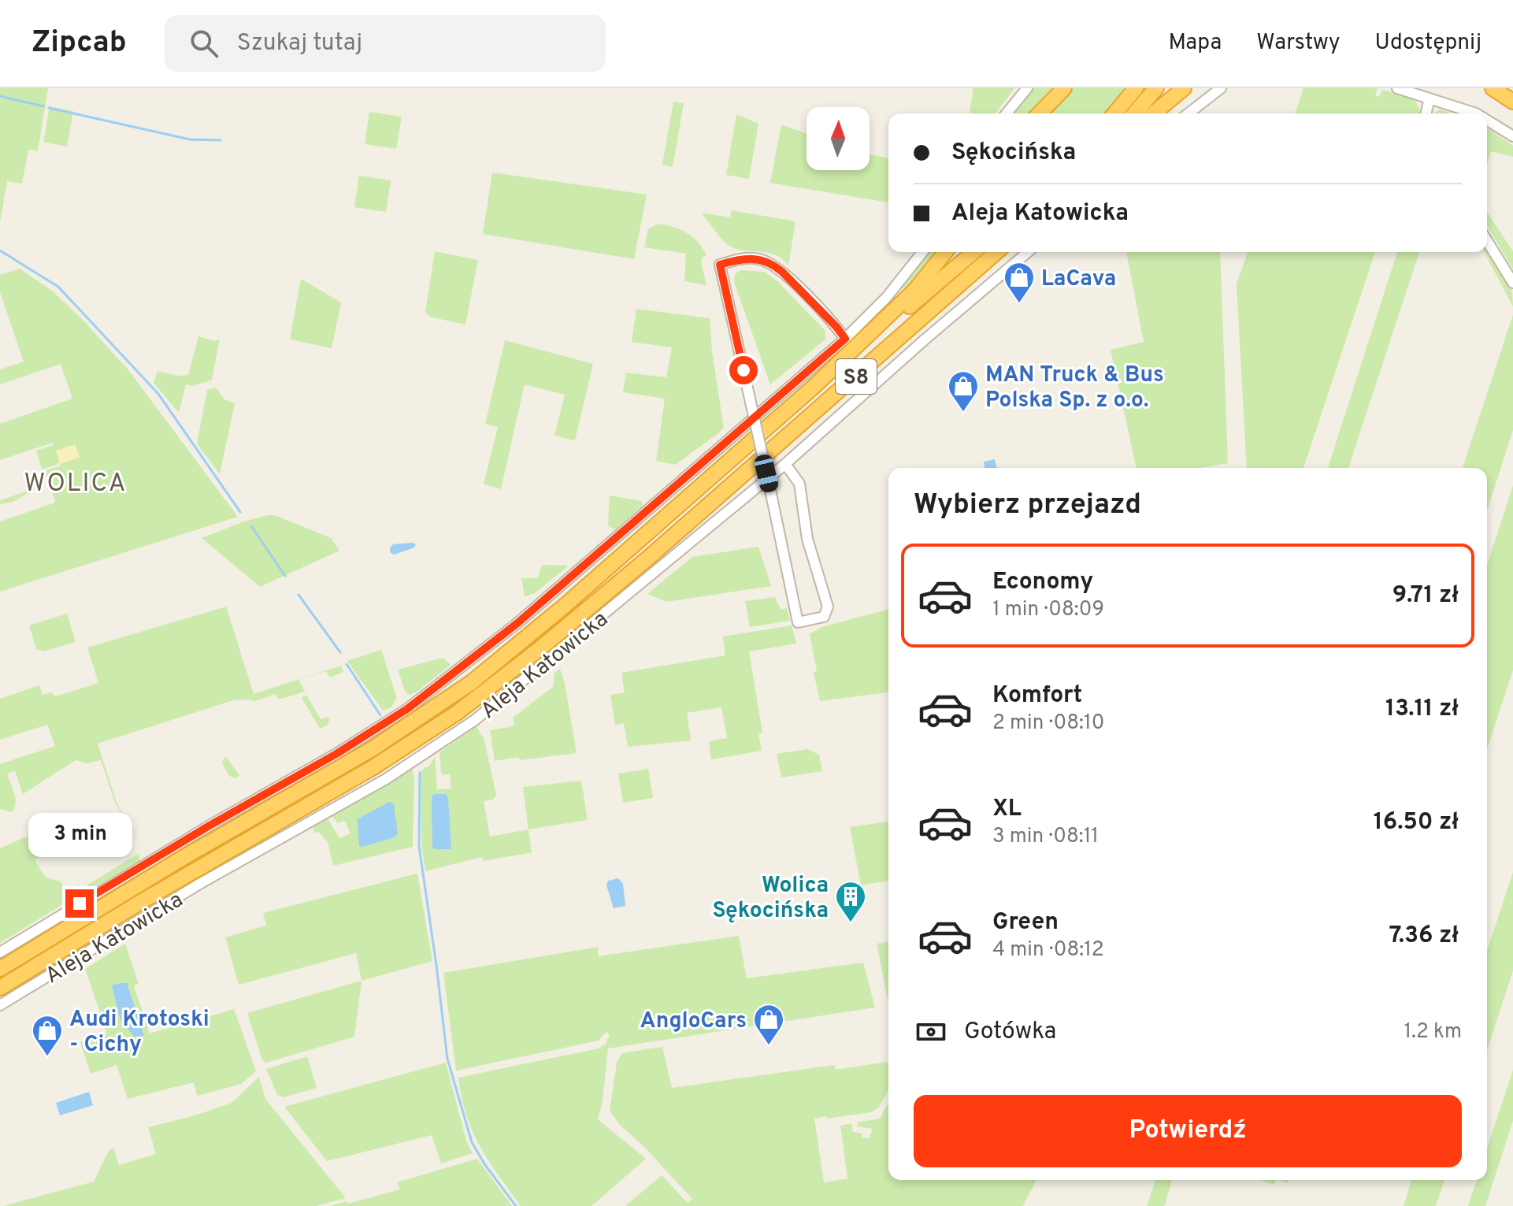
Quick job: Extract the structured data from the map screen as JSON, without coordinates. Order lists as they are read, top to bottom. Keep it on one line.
{"streets":{"highway":["S8"],"street":["Aleja Katowicka"]},"districts":["WOLICA"],"places":{"shop":["LaCava","MAN Truck & Bus Polska Sp. z o.o.","AngloCars","Audi Krotoski - Cichy"],"building":["Wolica Sękocińska"]},"north":"top","page":{"header":"Zipcab","search":"Szukaj tutaj","nav":["Mapa","Warstwy","Udostępnij"],"banner":["Sękocińska","Aleja Katowicka"],"heading":"Wybierz przejazd","list":[{"name":"Economy","note":"1 min · 08:09","value":"9.71 zł"},{"name":"Komfort","note":"2 min · 08:10","value":"13.11 zł"},{"name":"XL","note":"3 min · 08:11","value":"16.50 zł"},{"name":"Green","note":"4 min · 08:12","value":"7.36 zł"}],"bubble":"3 min","pay":["Gotówka","1.2 km"],"buttons":"Potwierdź"}}
